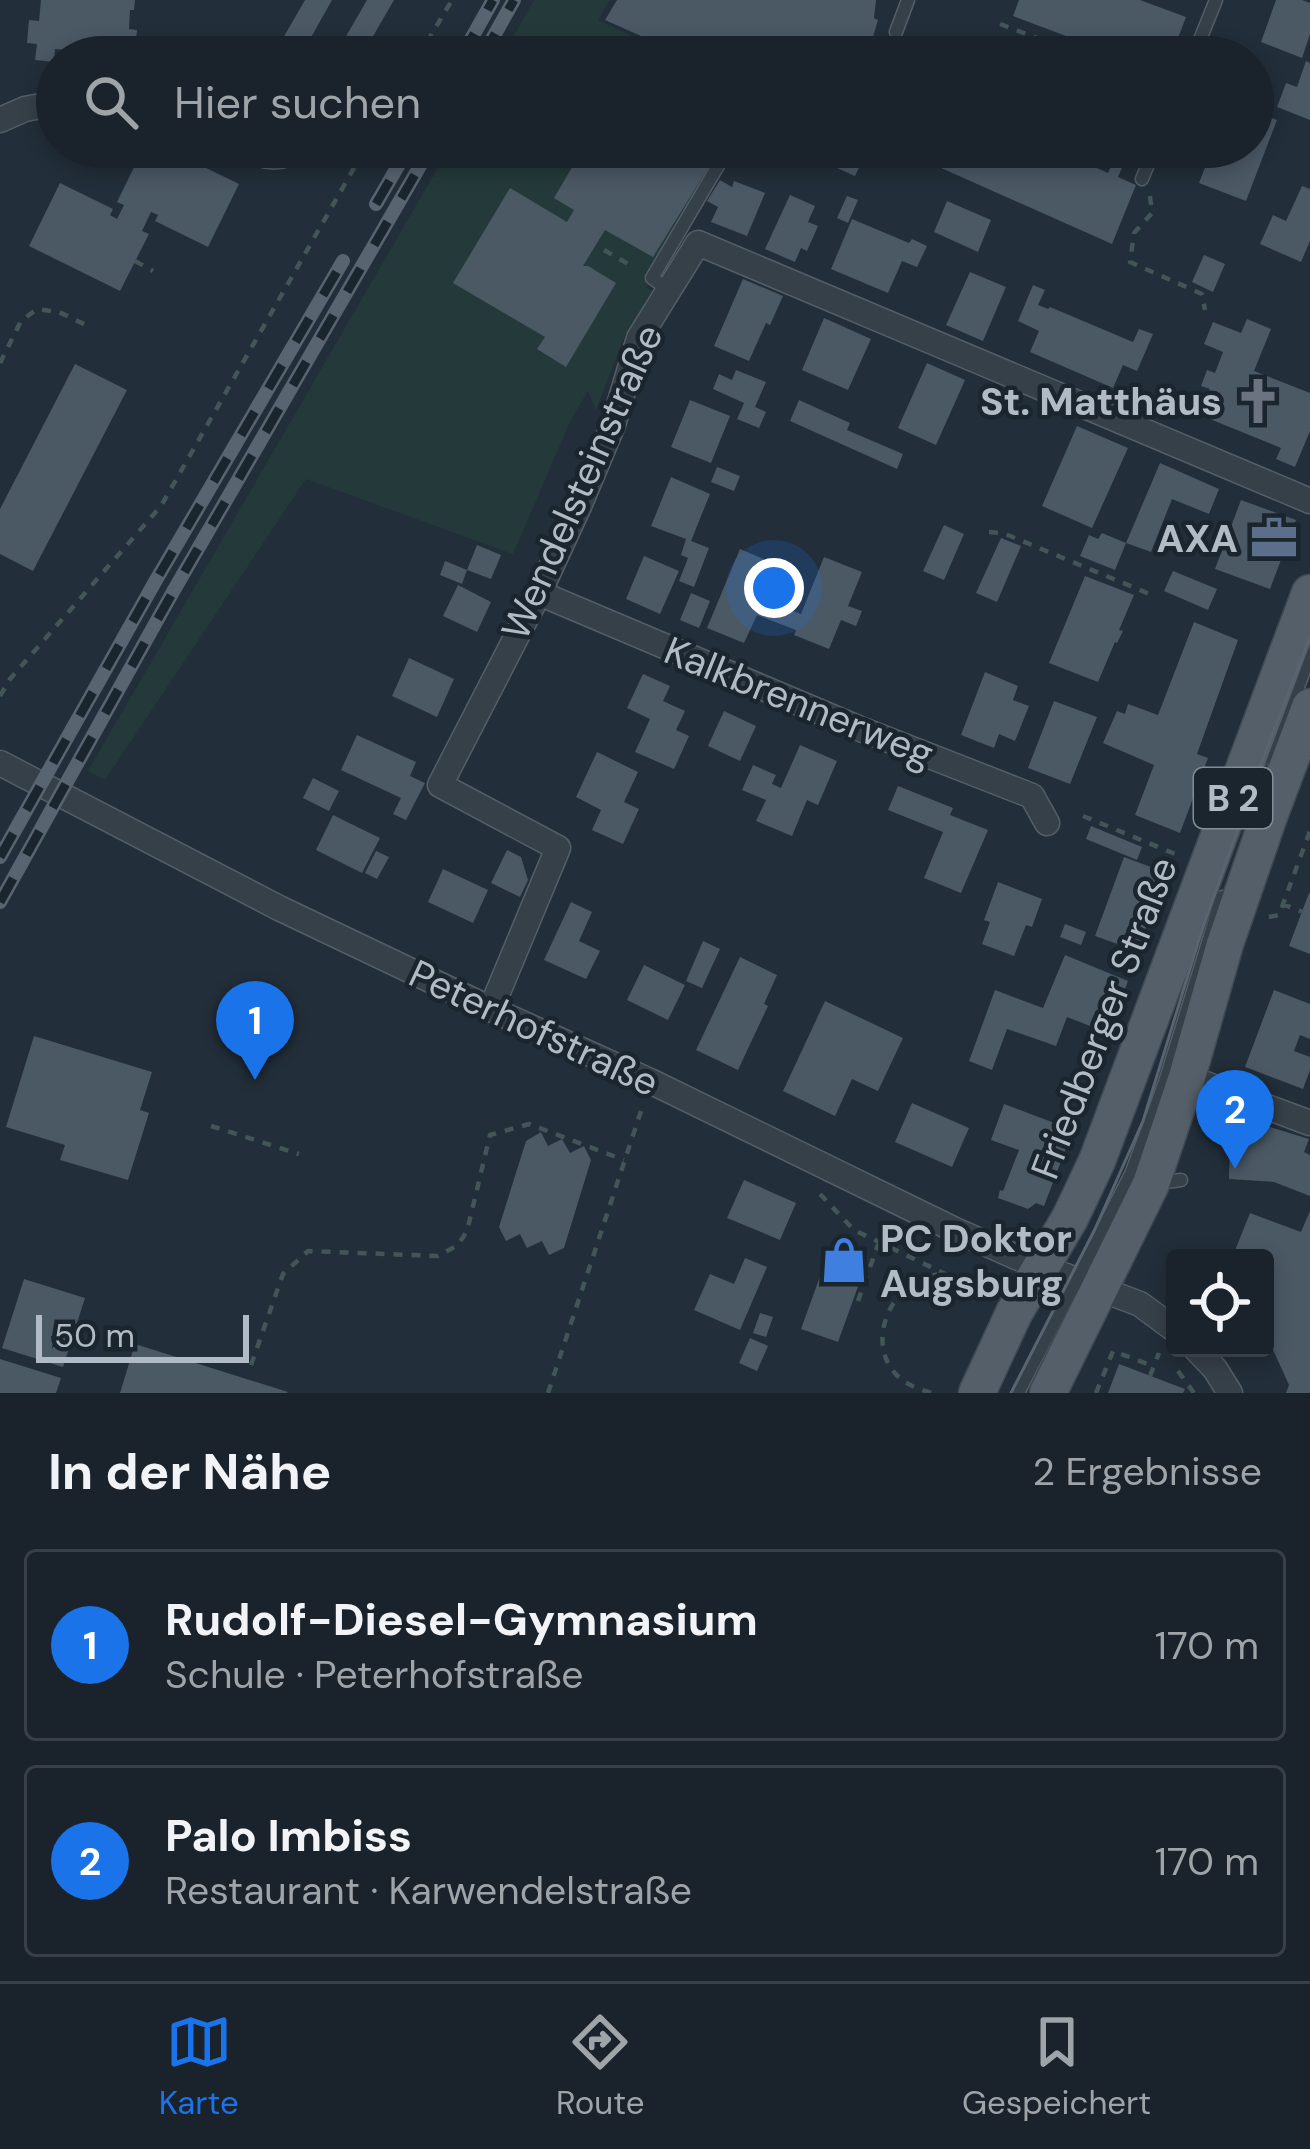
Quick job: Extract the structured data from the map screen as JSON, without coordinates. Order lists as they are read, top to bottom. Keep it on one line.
{"streets":{"main road":["B 2","Friedberger Straße"],"street":["Wendelsteinstraße","Kalkbrennerweg","Peterhofstraße"]},"crossings":[["Wendelsteinstraße","Kalkbrennerweg"],["Wendelsteinstraße","Peterhofstraße"],["Friedberger Straße","Peterhofstraße"]],"places":{"church":["St. Matthäus"],"office":["AXA"],"shop":["PC Doktor Augsburg"]},"scale_bar":"50 m","page":{"search":"Hier suchen","pins":["1","2"],"scale":"50 m","heading":["In der Nähe","2 Ergebnisse"],"list":[{"mark":"1","name":"Rudolf-Diesel-Gymnasium","note":"Schule · Peterhofstraße","value":"170 m"},{"mark":"2","name":"Palo Imbiss","note":"Restaurant · Karwendelstraße","value":"170 m"}],"nav":["Karte","Route","Gespeichert"]}}
